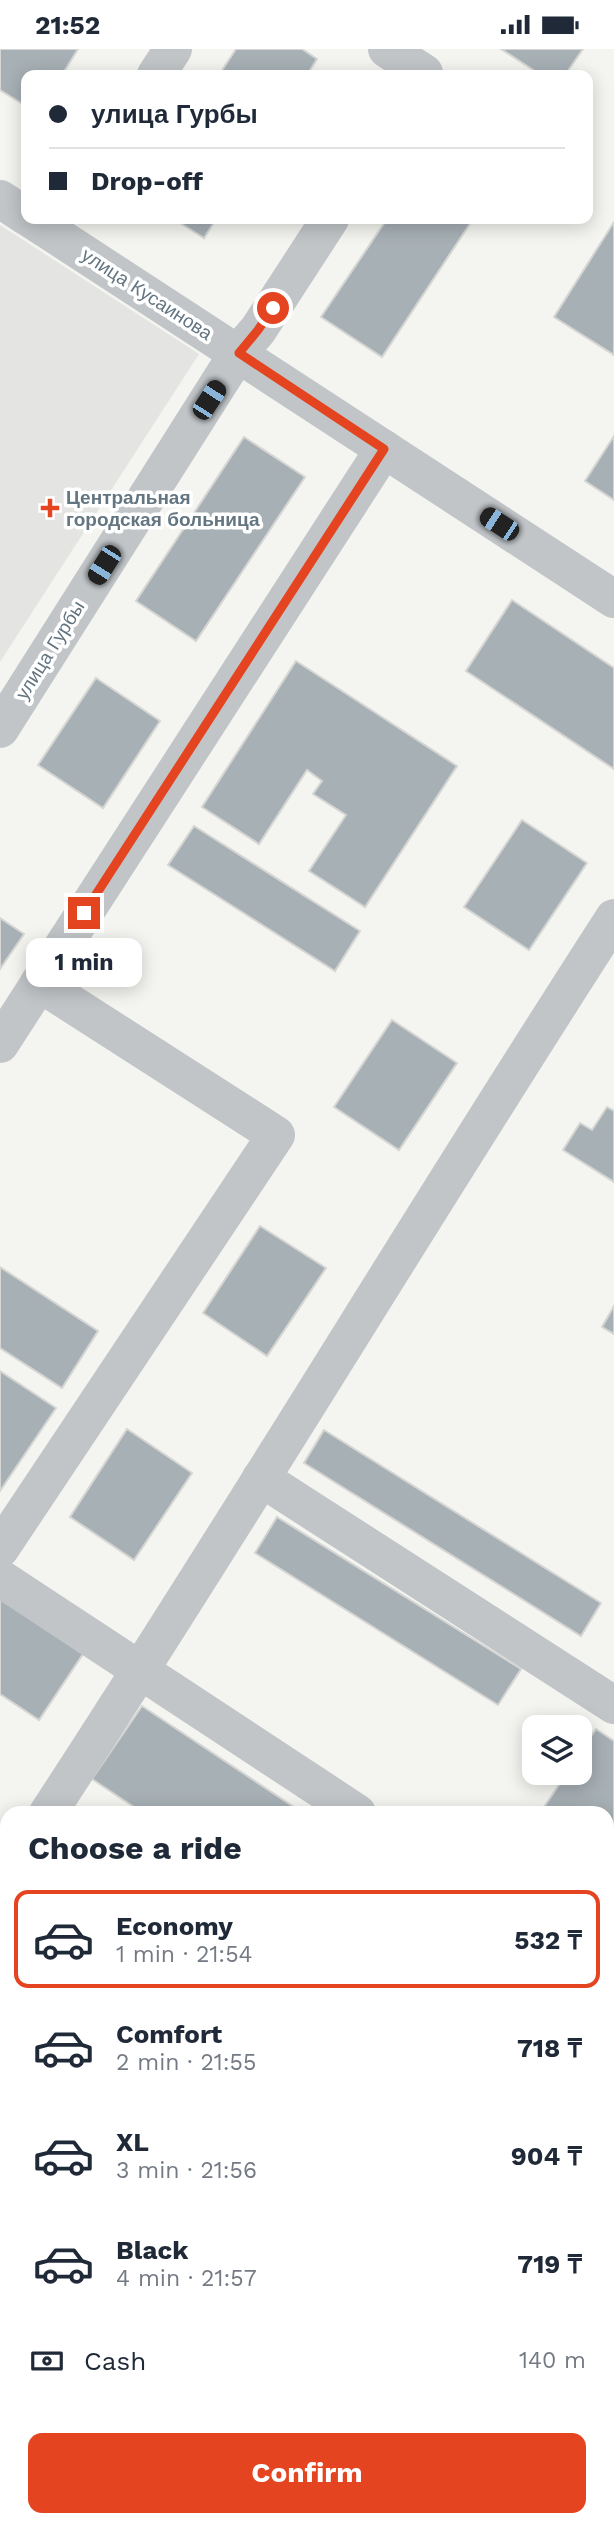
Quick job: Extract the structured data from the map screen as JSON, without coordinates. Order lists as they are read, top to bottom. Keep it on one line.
{"streets":{"street":["улица Кусаинова","улица Гурбы"]},"crossings":[["улица Кусаинова","улица Гурбы"]],"places":{"health":["Центральная городская больница"]},"page":{"status":"21:52","banner":["улица Гурбы","Drop-off"],"bubble":"1 min","heading":"Choose a ride","list":[{"name":"Economy","note":"1 min · 21:54","value":"532 ₸"},{"name":"Comfort","note":"2 min · 21:55","value":"718 ₸"},{"name":"XL","note":"3 min · 21:56","value":"904 ₸"},{"name":"Black","note":"4 min · 21:57","value":"719 ₸"}],"pay":["Cash","140 m"],"buttons":"Confirm"}}
